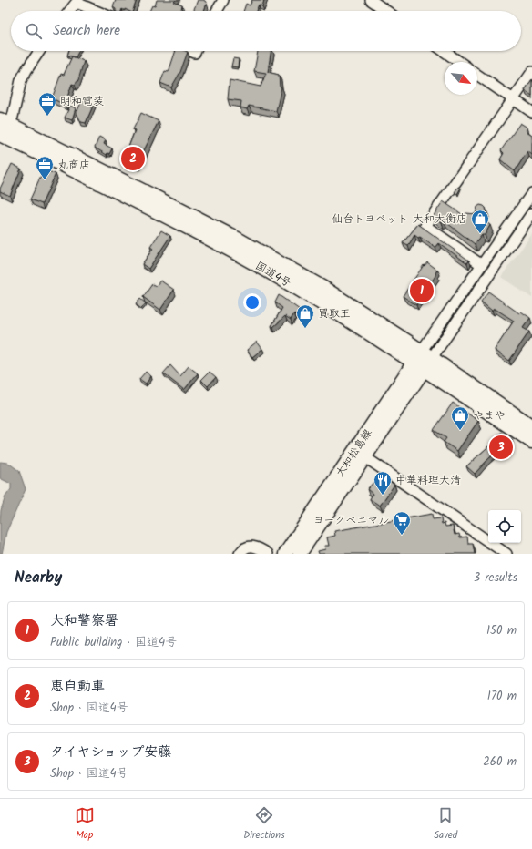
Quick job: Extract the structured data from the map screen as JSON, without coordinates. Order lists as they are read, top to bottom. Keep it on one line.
{"streets":{"highway":["国道4号"],"main road":["大和松島線"]},"crossings":[["国道4号","大和松島線"]],"places":{"office":["明和電装","丸商店"],"shop":["仙台トヨペット 大和大衡店","買取王","やまや"],"restaurant":["中華料理大清"],"supermarket":["ヨークベニマル"]},"north":"bottom right","page":{"search":"Search here","pins":["2","1","3"],"heading":["Nearby","3 results"],"list":[{"mark":"1","name":"大和警察署","note":"Public building · 国道4号","value":"150 m"},{"mark":"2","name":"恵自動車","note":"Shop · 国道4号","value":"170 m"},{"mark":"3","name":"タイヤショップ安藤","note":"Shop · 国道4号","value":"260 m"}],"nav":["Map","Directions","Saved"]}}
